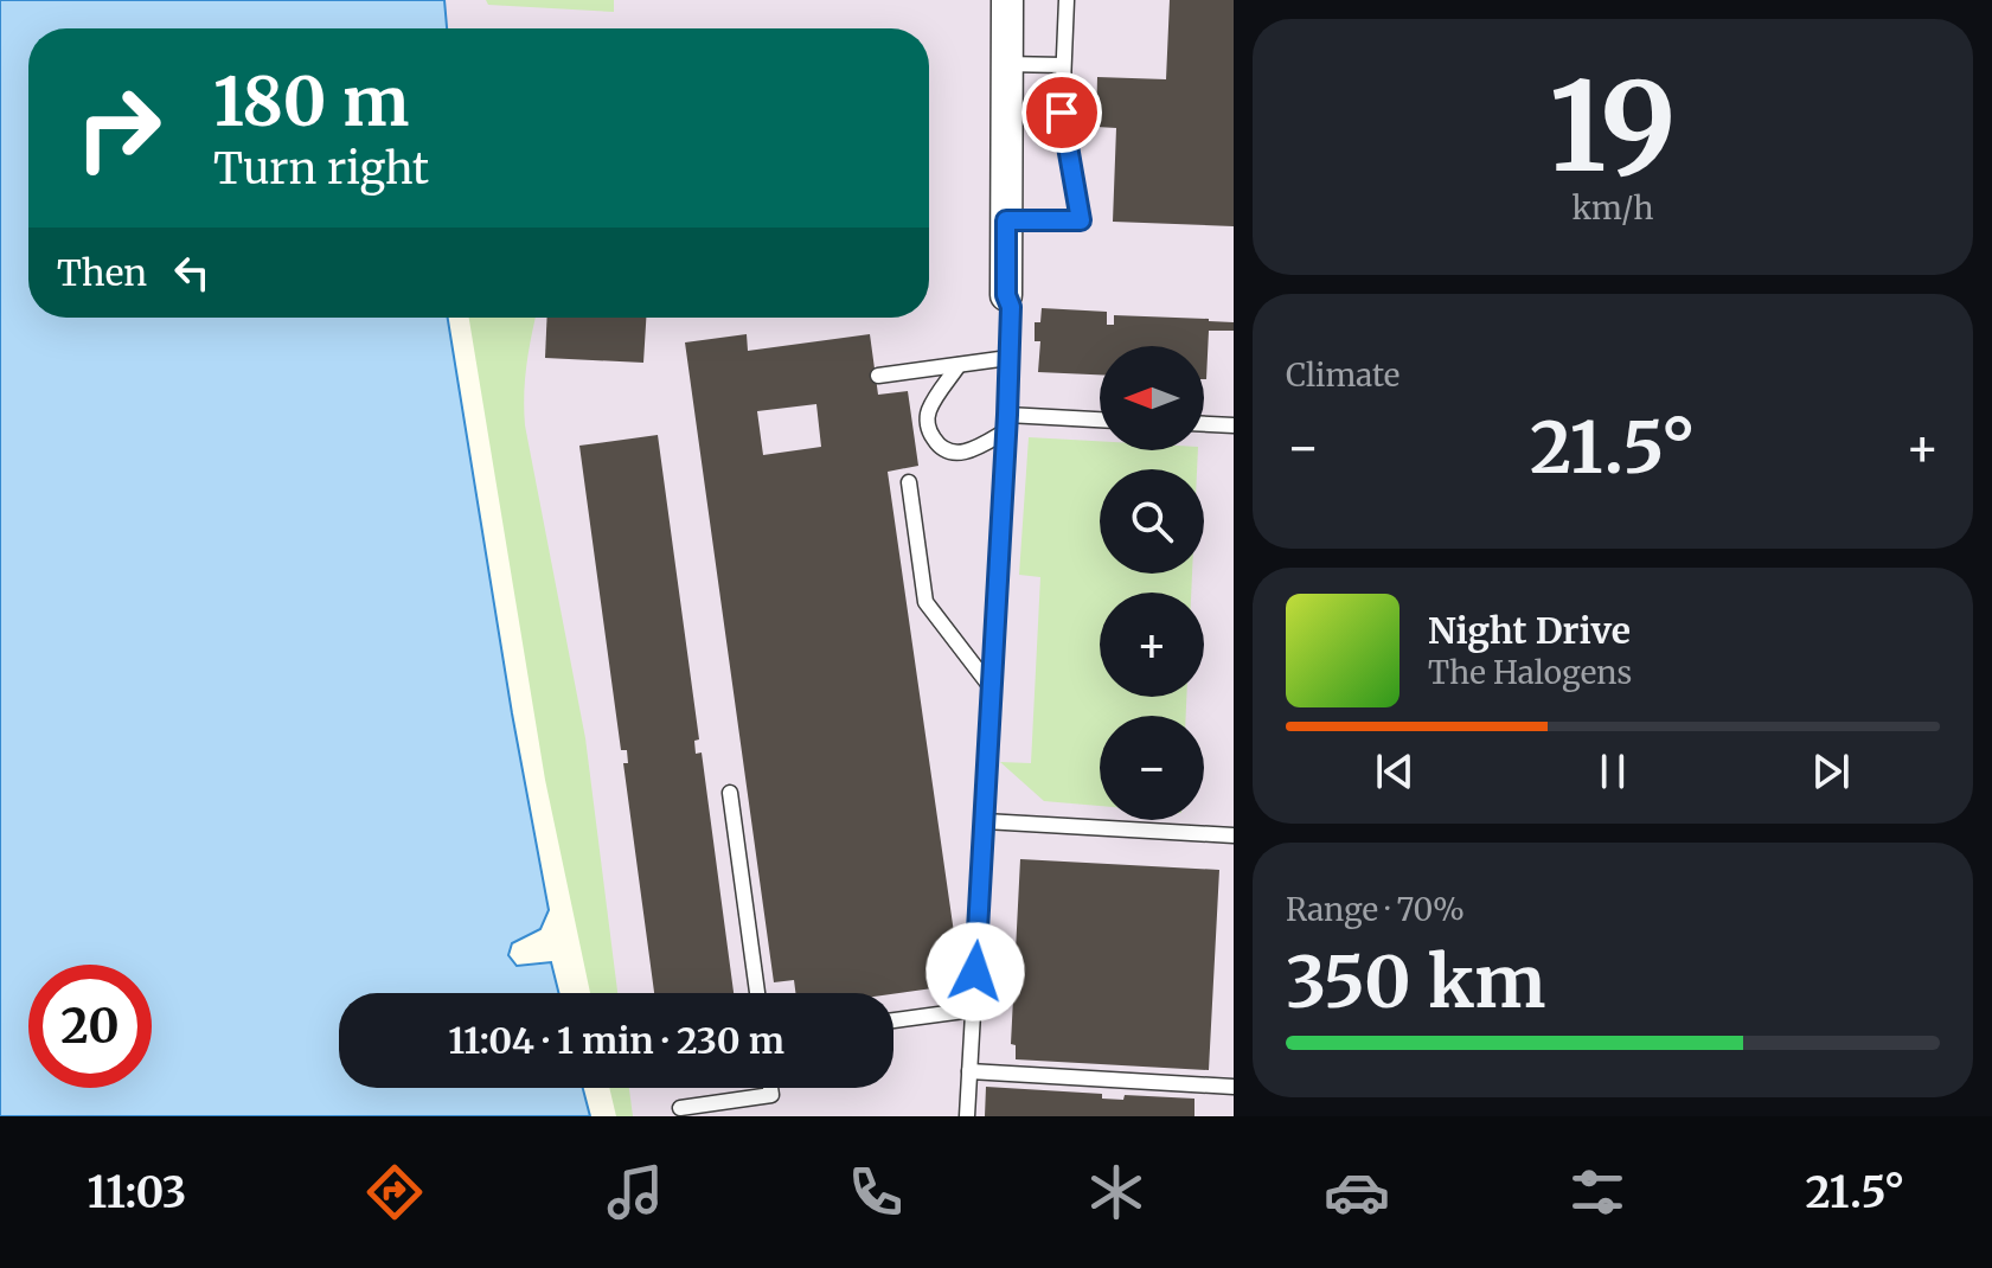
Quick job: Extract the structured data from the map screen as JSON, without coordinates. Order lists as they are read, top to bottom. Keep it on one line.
{"north":"left","page":{"tile":[["19","km/h"],"Climate",["Range · 70%","350 km"]],"turn":["180 m","Turn right"],"then":"Then","map_buttons":["+","−"],"heat":["−","21.5°","+"],"song":["Night Drive","The Halogens"],"limit":"20","trip":"11:04 · 1 min · 230 m","tabs":["11:03","21.5°"]}}
